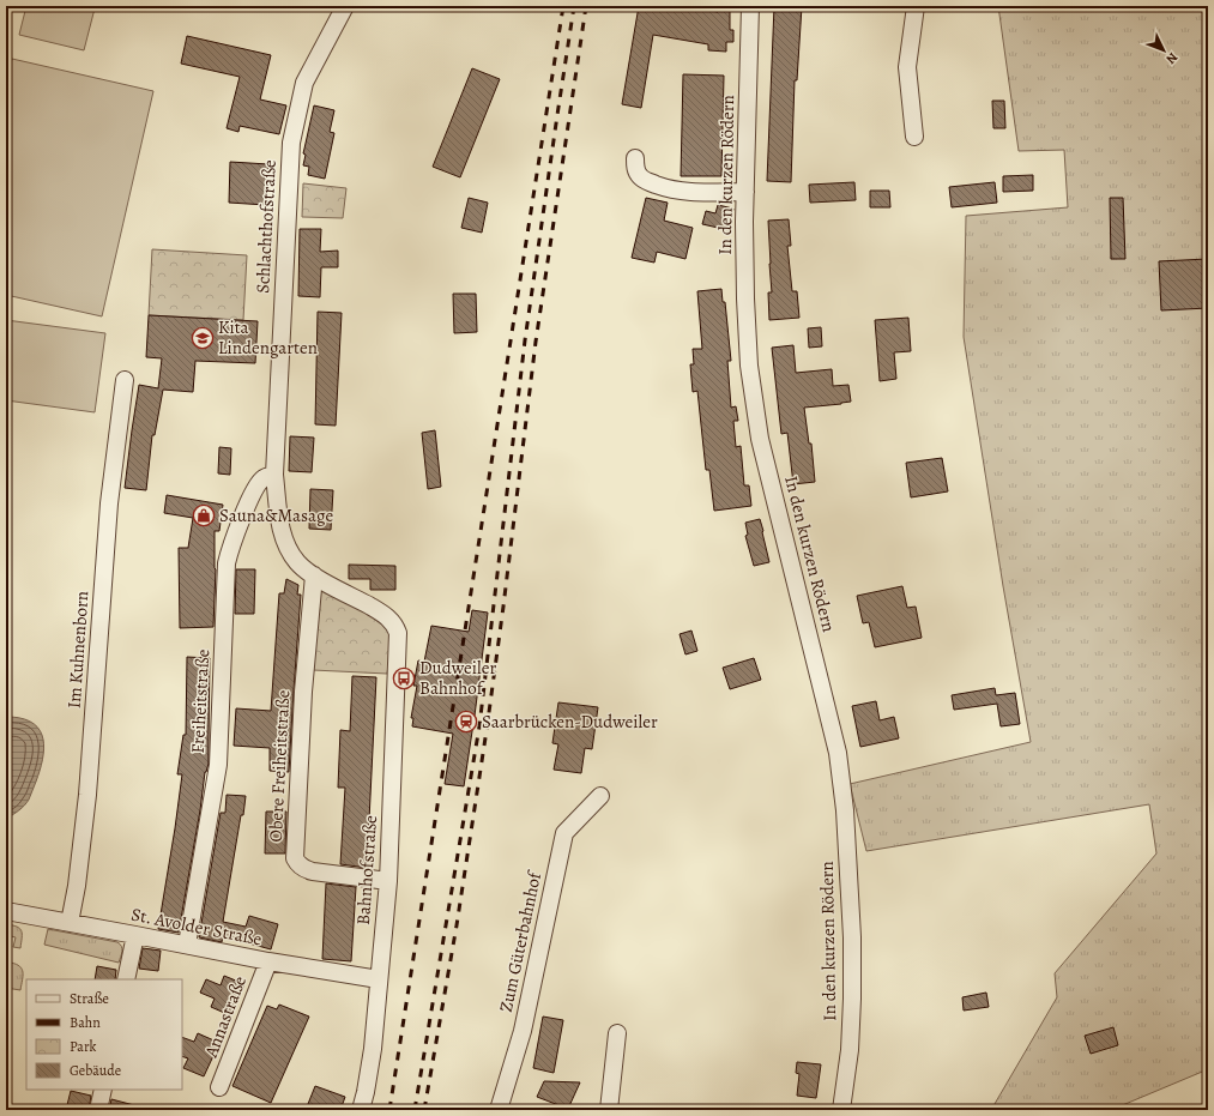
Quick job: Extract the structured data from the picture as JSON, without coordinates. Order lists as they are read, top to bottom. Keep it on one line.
{"streets":{"street":["In den kurzen Rödern","Schlachthofstraße","Im Kuhnenborn","Freiheitstraße","Obere Freiheitstraße","Bahnhofstraße","St. Avolder Straße","Zum Güterbahnhof","Annastraße"]},"crossings":[["Schlachthofstraße","Freiheitstraße"],["Schlachthofstraße","Obere Freiheitstraße"],["Schlachthofstraße","Bahnhofstraße"],["Im Kuhnenborn","St. Avolder Straße"],["Freiheitstraße","St. Avolder Straße"],["Obere Freiheitstraße","Bahnhofstraße"],["Bahnhofstraße","St. Avolder Straße"],["St. Avolder Straße","Annastraße"]],"places":{"school or university":["Kita Lindengarten"],"shop":["Sauna&Masage"],"bus stop":["Dudweiler Bahnhof"],"station":["Saarbrücken-Dudweiler"]},"legend":["Straße","Bahn","Park","Gebäude"],"north":"bottom right"}
